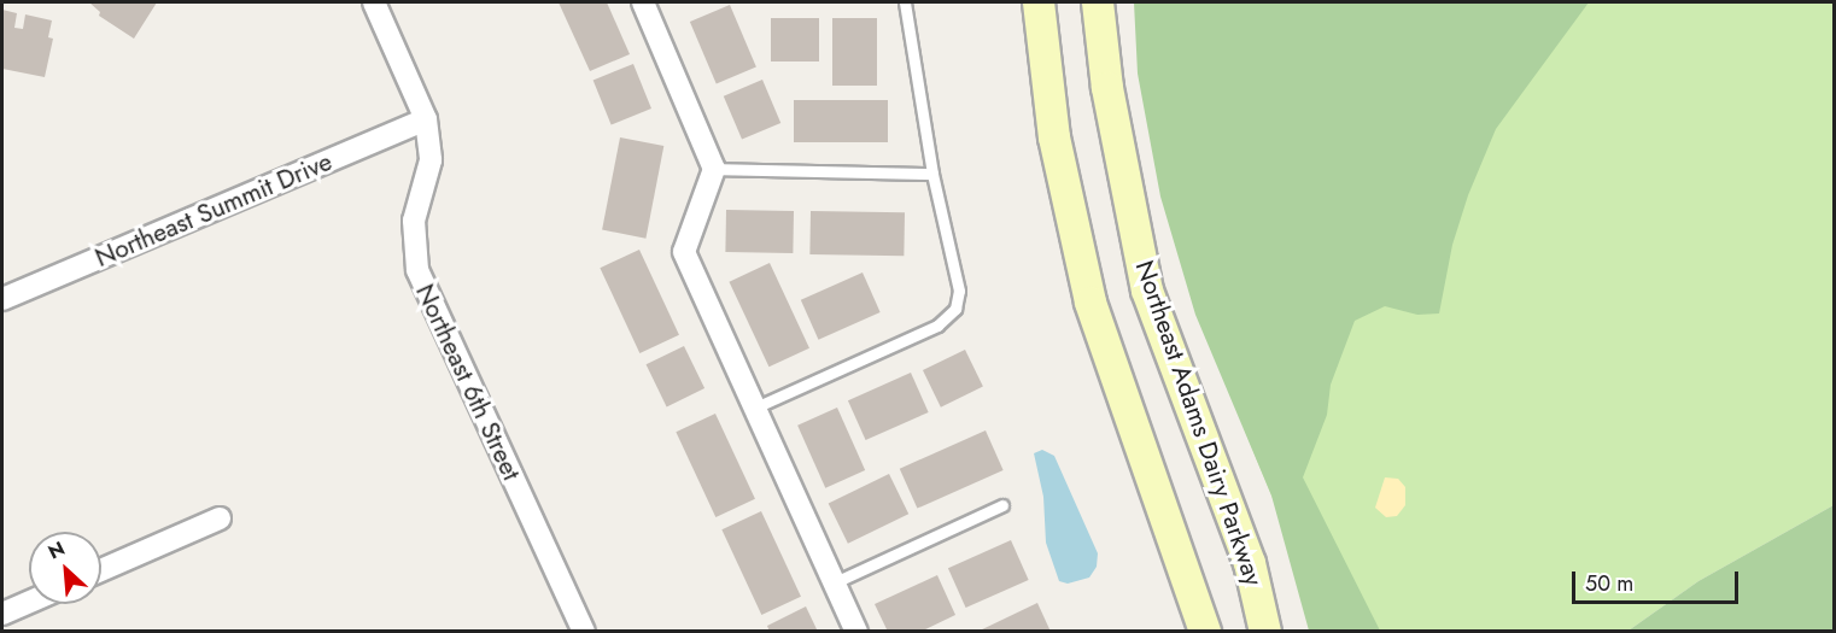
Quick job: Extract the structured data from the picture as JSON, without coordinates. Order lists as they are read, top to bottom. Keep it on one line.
{"streets":{"main road":["Northeast Adams Dairy Parkway"],"street":["Northeast Summit Drive","Northeast 6th Street"]},"crossings":[["Northeast Summit Drive","Northeast 6th Street"]],"scale_bar":"50 m","north":"top left"}
